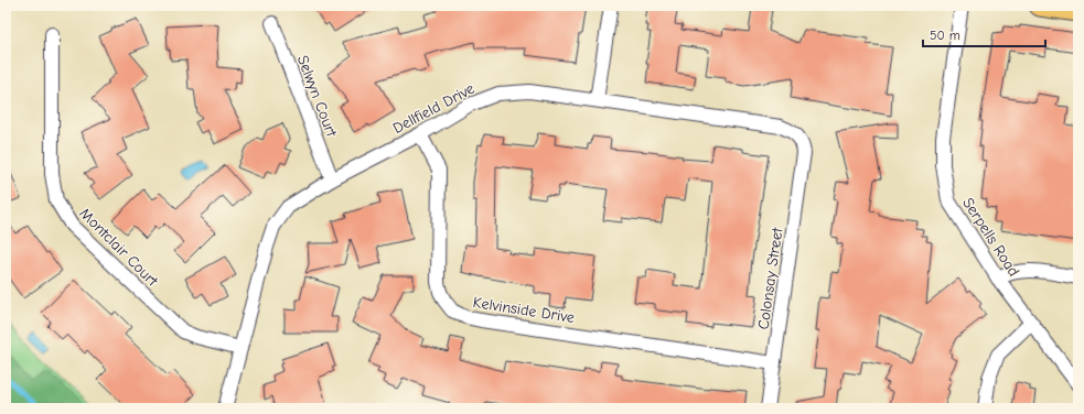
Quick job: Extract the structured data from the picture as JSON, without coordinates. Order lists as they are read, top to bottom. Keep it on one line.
{"streets":{"street":["Selwyn Court","Dellfield Drive","Serpells Road","Montclair Court","Colonsay Street","Kelvinside Drive"]},"crossings":[["Selwyn Court","Dellfield Drive"],["Dellfield Drive","Montclair Court"],["Dellfield Drive","Colonsay Street"],["Dellfield Drive","Kelvinside Drive"],["Colonsay Street","Kelvinside Drive"]],"scale_bar":"50 m"}
